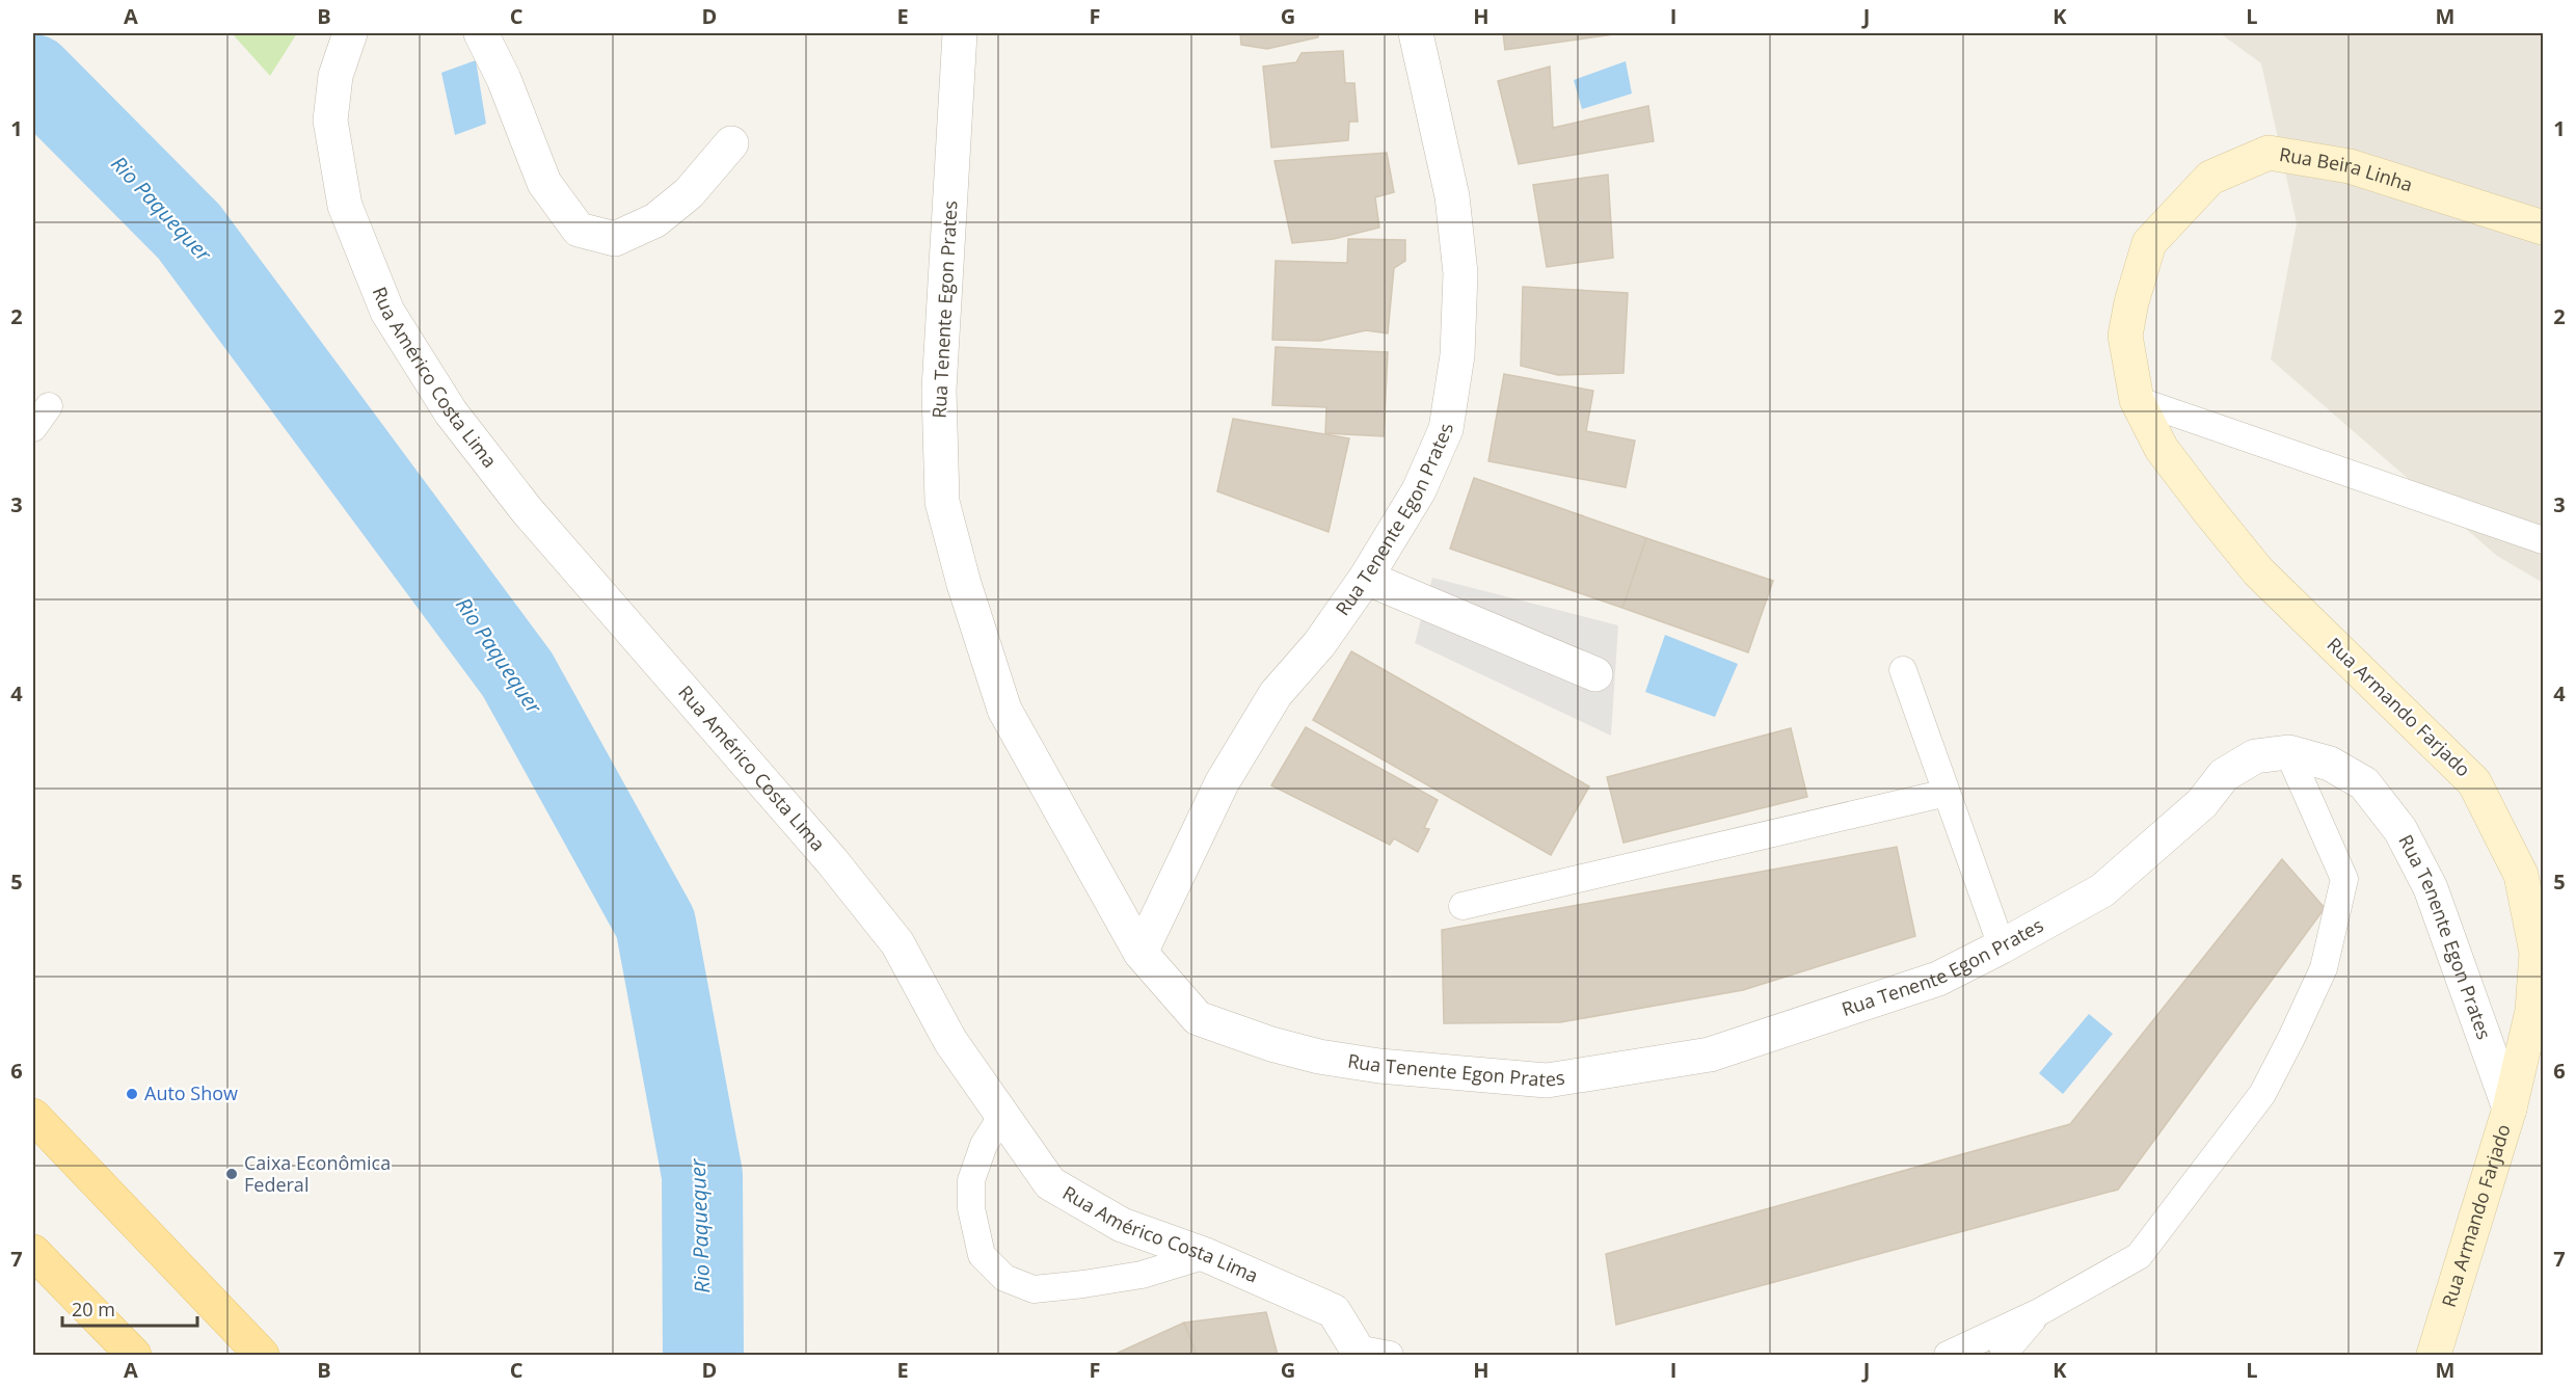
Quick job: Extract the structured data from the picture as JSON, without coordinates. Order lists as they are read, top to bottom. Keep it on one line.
{"streets":{"street":["Rua Beira Linha","Rua Tenente Egon Prates","Rua Américo Costa Lima","Rua Armando Farjado"]},"crossings":[["Rua Beira Linha","Rua Armando Farjado"],["Rua Tenente Egon Prates","Rua Armando Farjado"]],"water":["Rio Paquequer"],"places":["Auto Show","Caixa Econômica Federal"],"scale_bar":"20 m","grid":{"columns":["A","B","C","D","E","F","G","H","I","J","K","L","M"],"rows":["1","2","3","4","5","6","7"]}}
